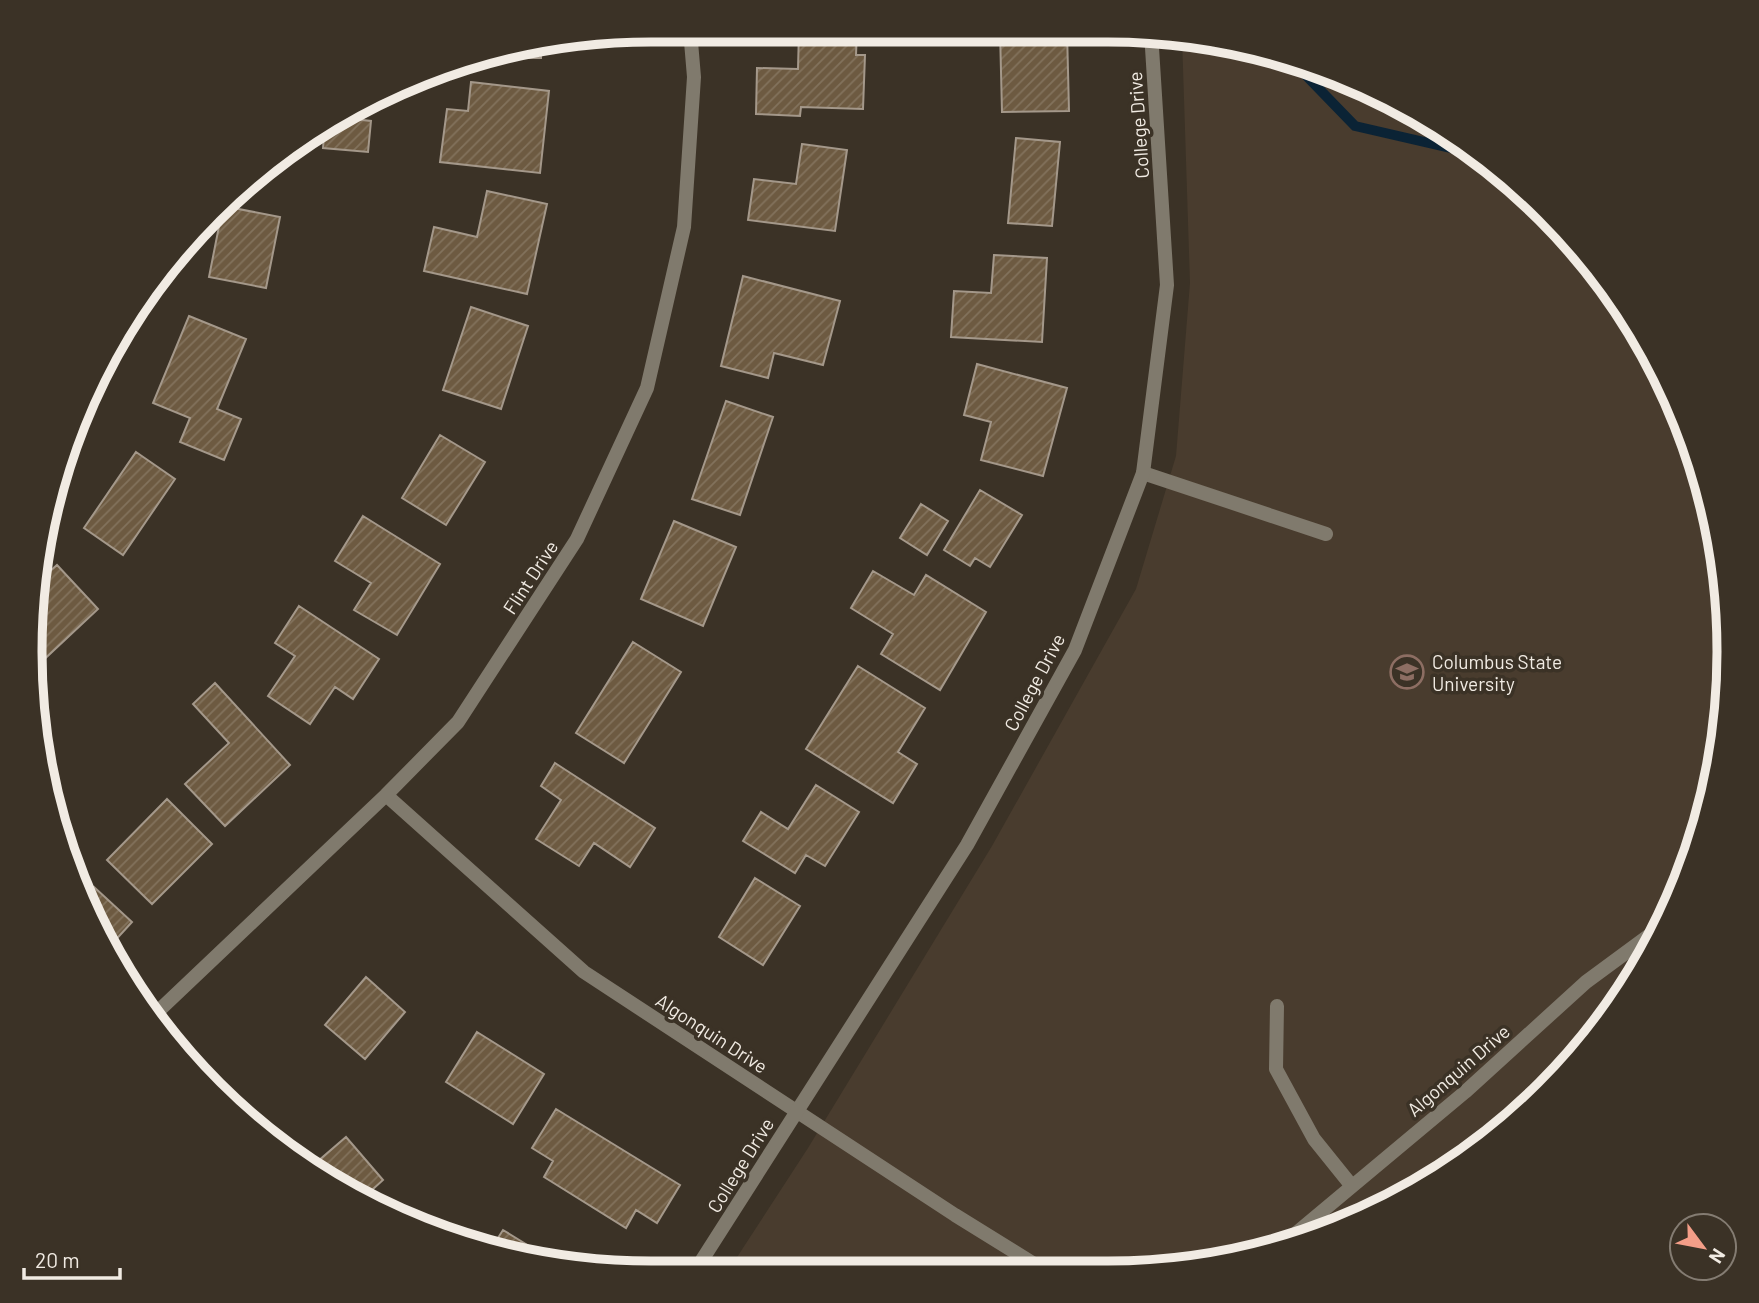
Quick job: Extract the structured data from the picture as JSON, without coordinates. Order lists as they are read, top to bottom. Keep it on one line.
{"streets":{"street":["College Drive","Flint Drive","Algonquin Drive"]},"crossings":[["College Drive","Algonquin Drive"],["Flint Drive","Algonquin Drive"]],"places":{"school or university":["Columbus State University"]},"scale_bar":"20 m","north":"bottom right"}
